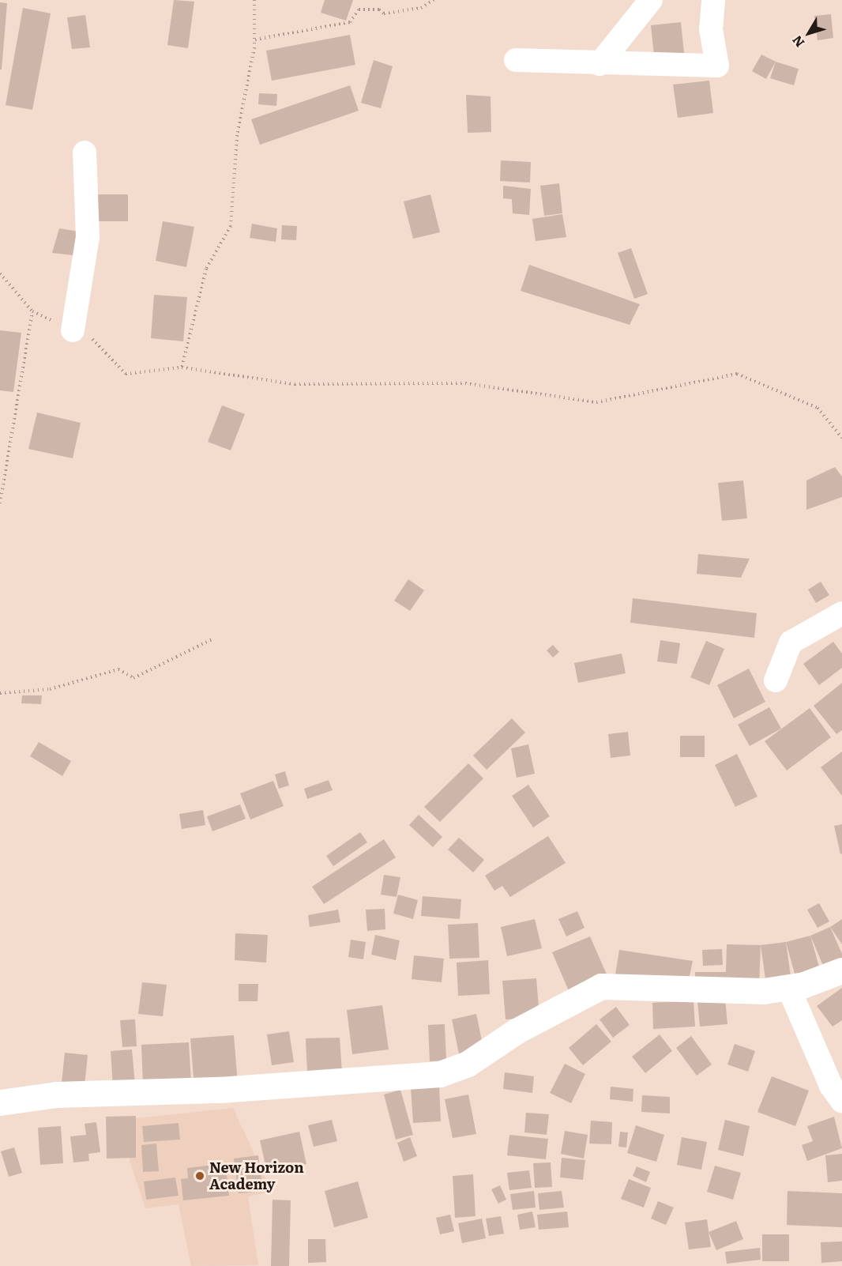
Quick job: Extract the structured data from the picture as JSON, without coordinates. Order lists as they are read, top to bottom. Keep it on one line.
{"places":["New Horizon Academy"],"north":"bottom left"}
